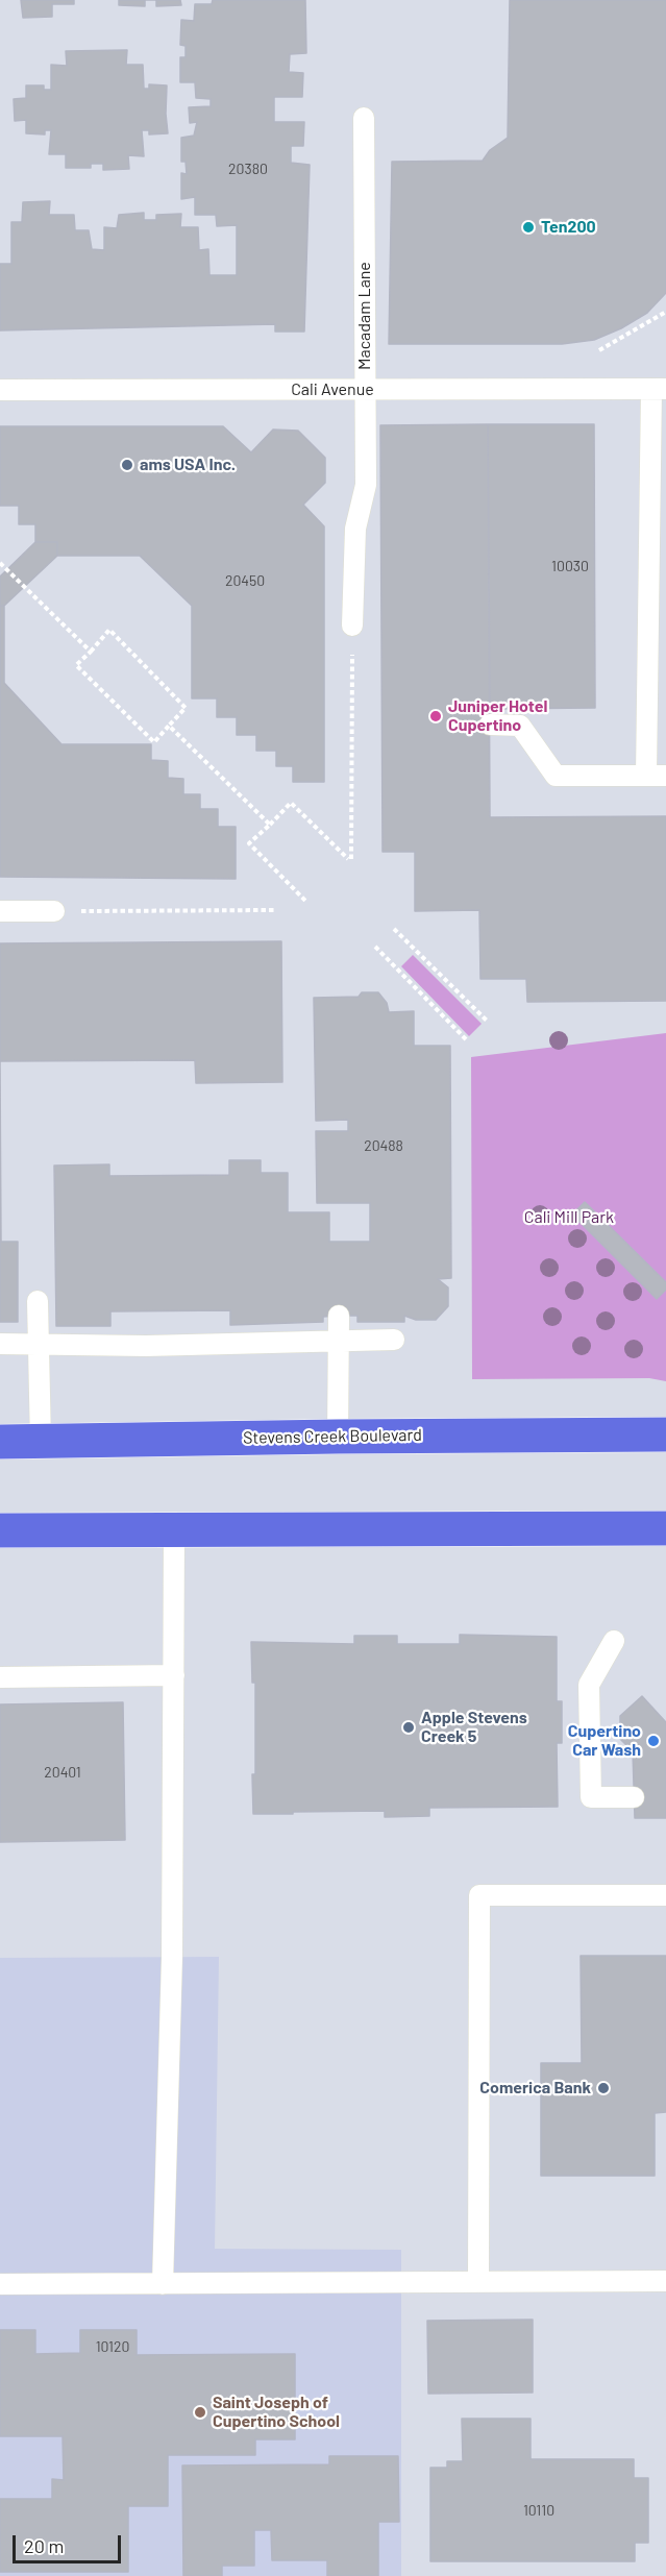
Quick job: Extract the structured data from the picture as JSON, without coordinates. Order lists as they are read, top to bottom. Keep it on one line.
{"streets":{"main road":["Stevens Creek Boulevard"],"lane":["Macadam Lane","Cali Avenue"]},"crossings":[["Macadam Lane","Cali Avenue"]],"parks":["Cali Mill Park"],"places":["Ten200","ams USA Inc.","Juniper Hotel Cupertino","Apple Stevens Creek 5","Cupertino Car Wash","Comerica Bank","Saint Joseph of Cupertino School"],"house_numbers":["20380","10030","20450","20488","20401","10120","10110"],"scale_bar":"20 m"}
